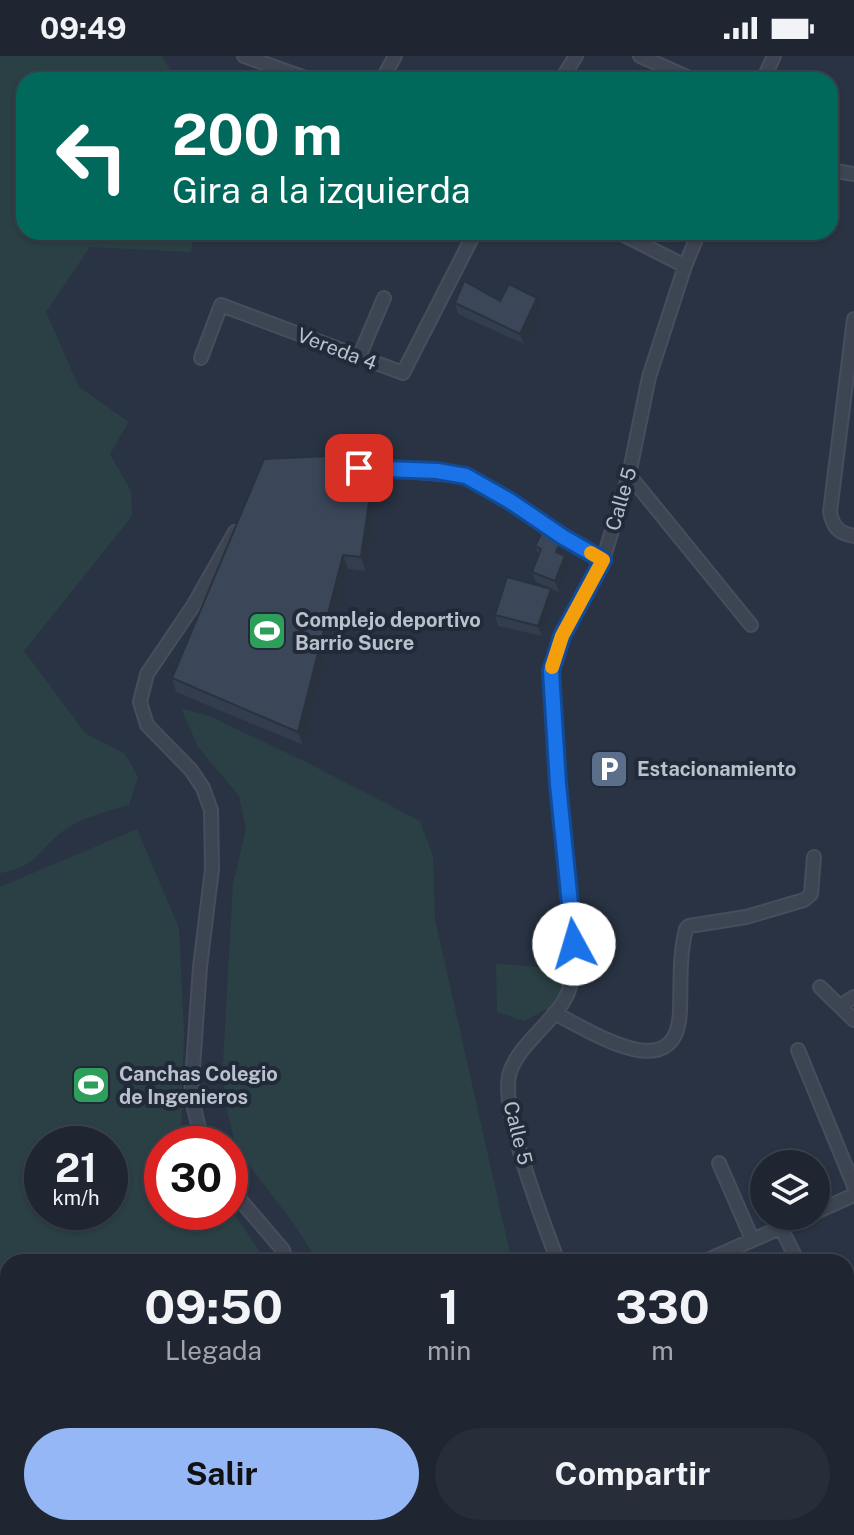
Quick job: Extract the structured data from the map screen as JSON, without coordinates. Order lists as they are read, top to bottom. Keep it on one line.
{"streets":{"street":["Vereda 4","Calle 5"]},"places":{"sports":["Complejo deportivo Barrio Sucre","Canchas Colegio de Ingenieros"],"parking":["Estacionamiento"]},"page":{"status":"09:49","turn":["200 m","Gira a la izquierda"],"speed":"21 km/h","limit":"30","eta":["09:50","Llegada","1","min","330","m"],"buttons":["Salir","Compartir"]}}
